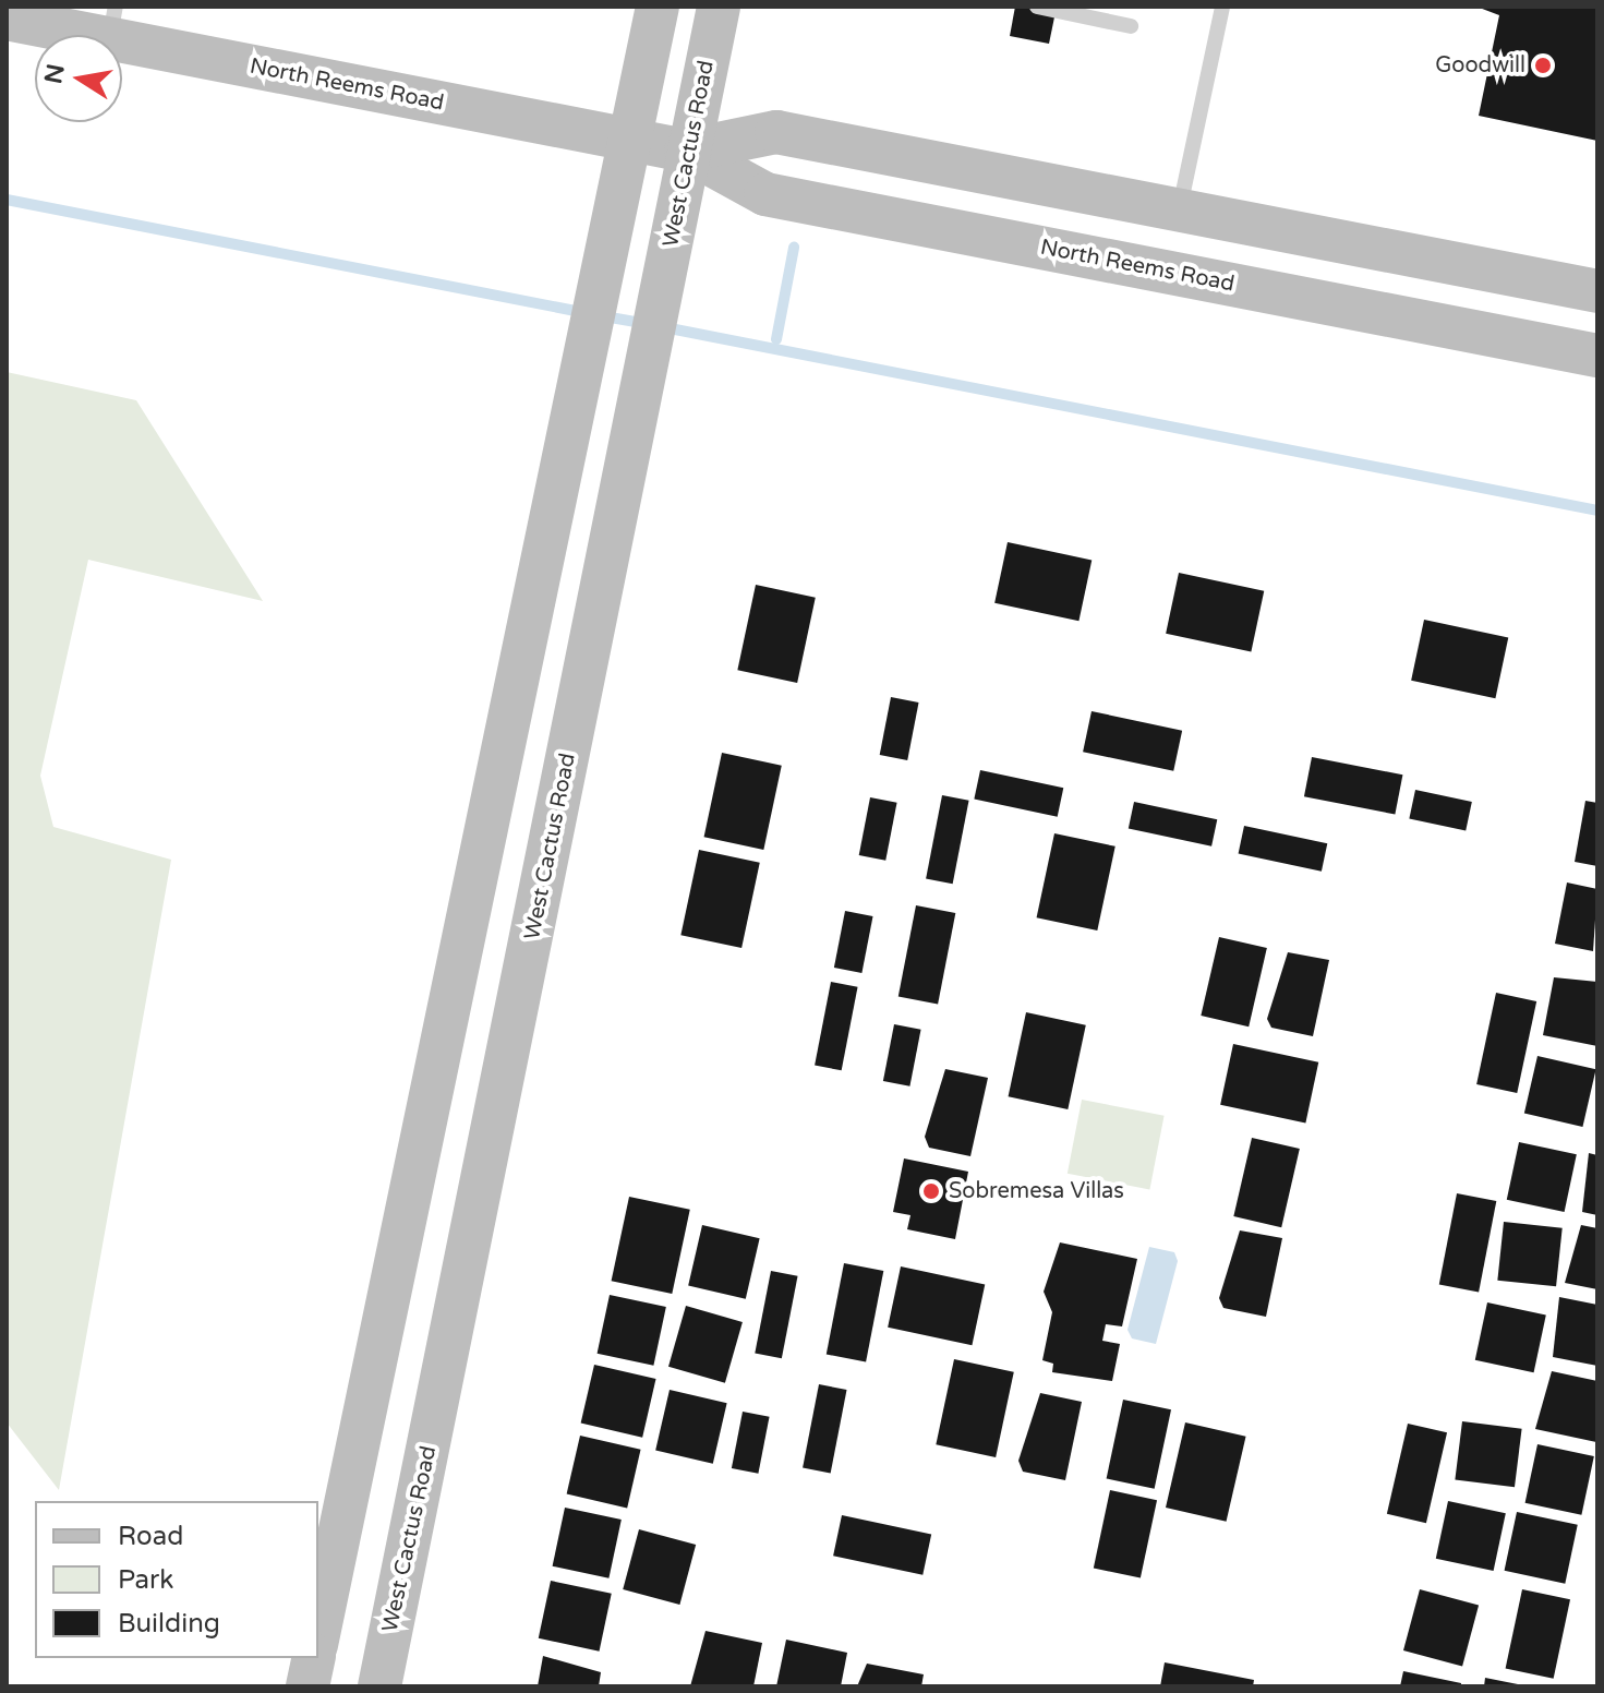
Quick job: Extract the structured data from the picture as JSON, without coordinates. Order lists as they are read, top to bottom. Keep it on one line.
{"streets":{"main road":["North Reems Road","West Cactus Road"]},"crossings":[["North Reems Road","West Cactus Road"]],"places":["Goodwill","Sobremesa Villas"],"legend":["Road","Park","Building"],"north":"left"}
